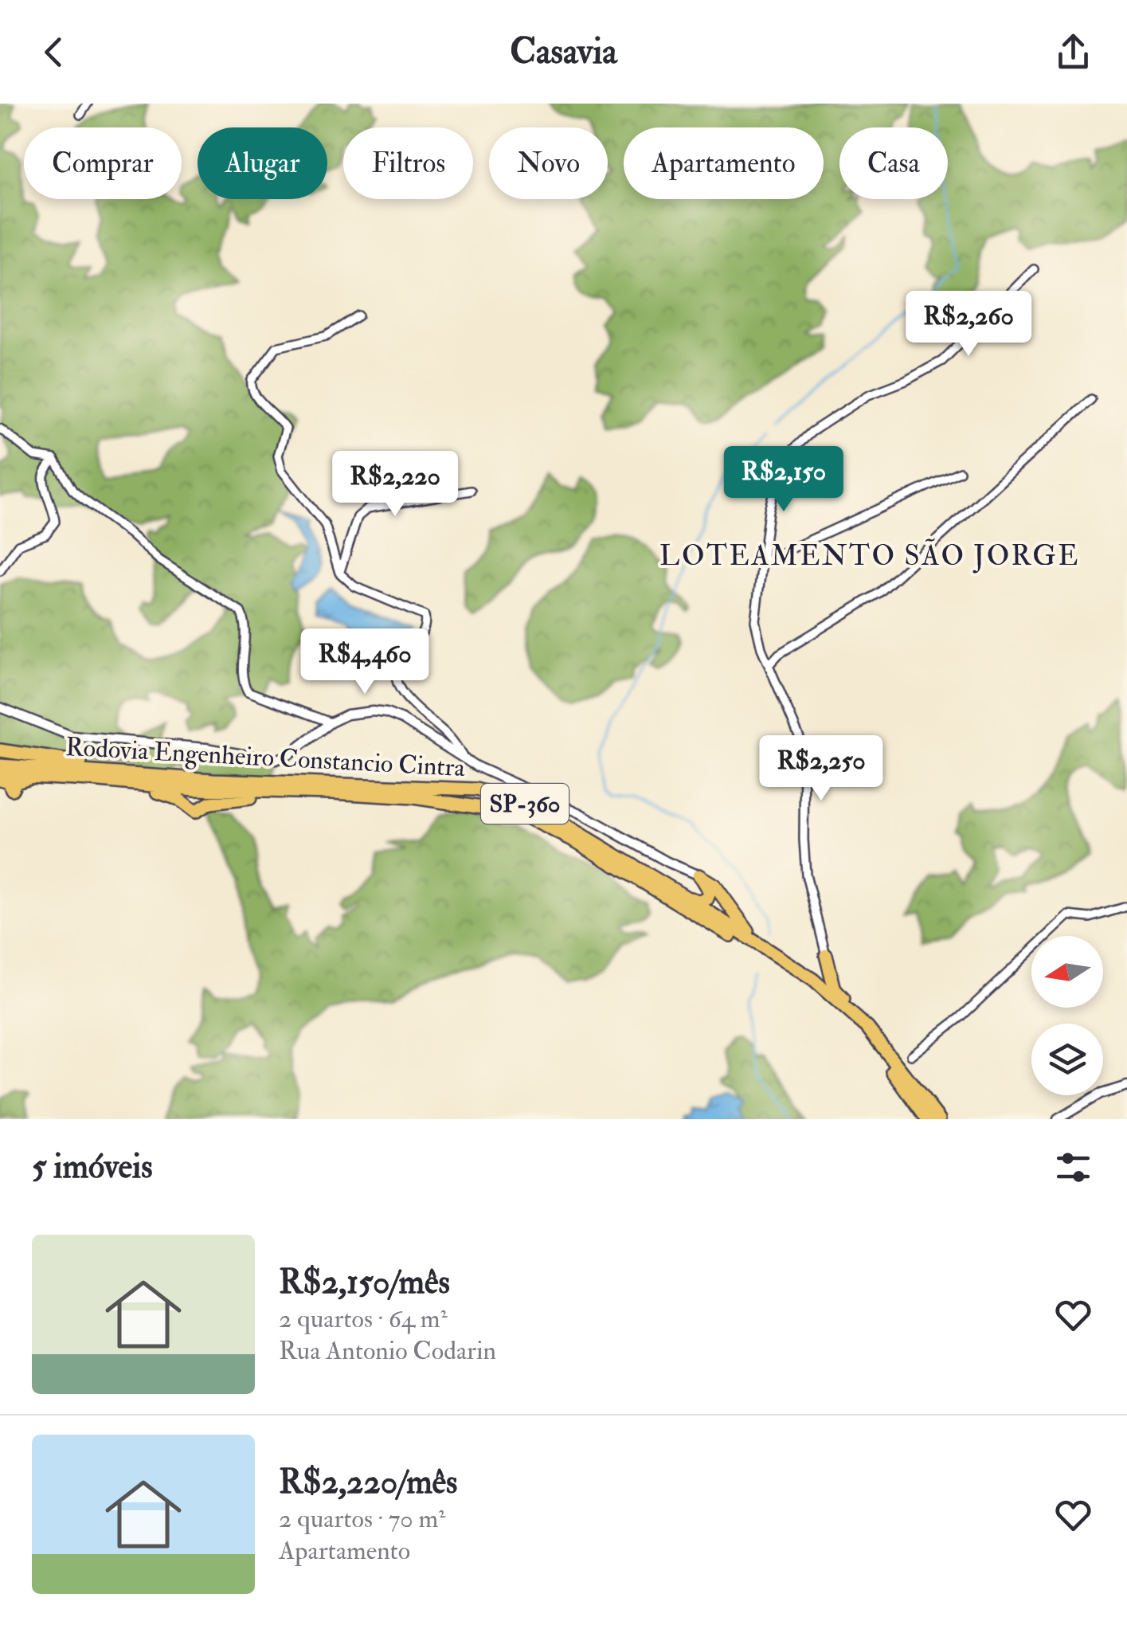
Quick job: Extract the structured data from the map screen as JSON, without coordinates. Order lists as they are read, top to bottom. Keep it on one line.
{"streets":{"highway":["Rodovia Engenheiro Constancio Cintra","SP-360"]},"districts":["LOTEAMENTO SÃO JORGE"],"north":"left","page":{"header":"Casavia","chip":["Comprar","Alugar","Filtros","Novo","Apartamento","Casa"],"price":["R$2,260","R$2,150","R$2,220","R$4,460","R$2,250"],"heading":"5 imóveis","list":[{"name":"R$2,150/mês","note":"2 quartos · 64 m² · Rua Antonio Codarin"},{"name":"R$2,220/mês","note":"2 quartos · 70 m² · Apartamento"}]}}
